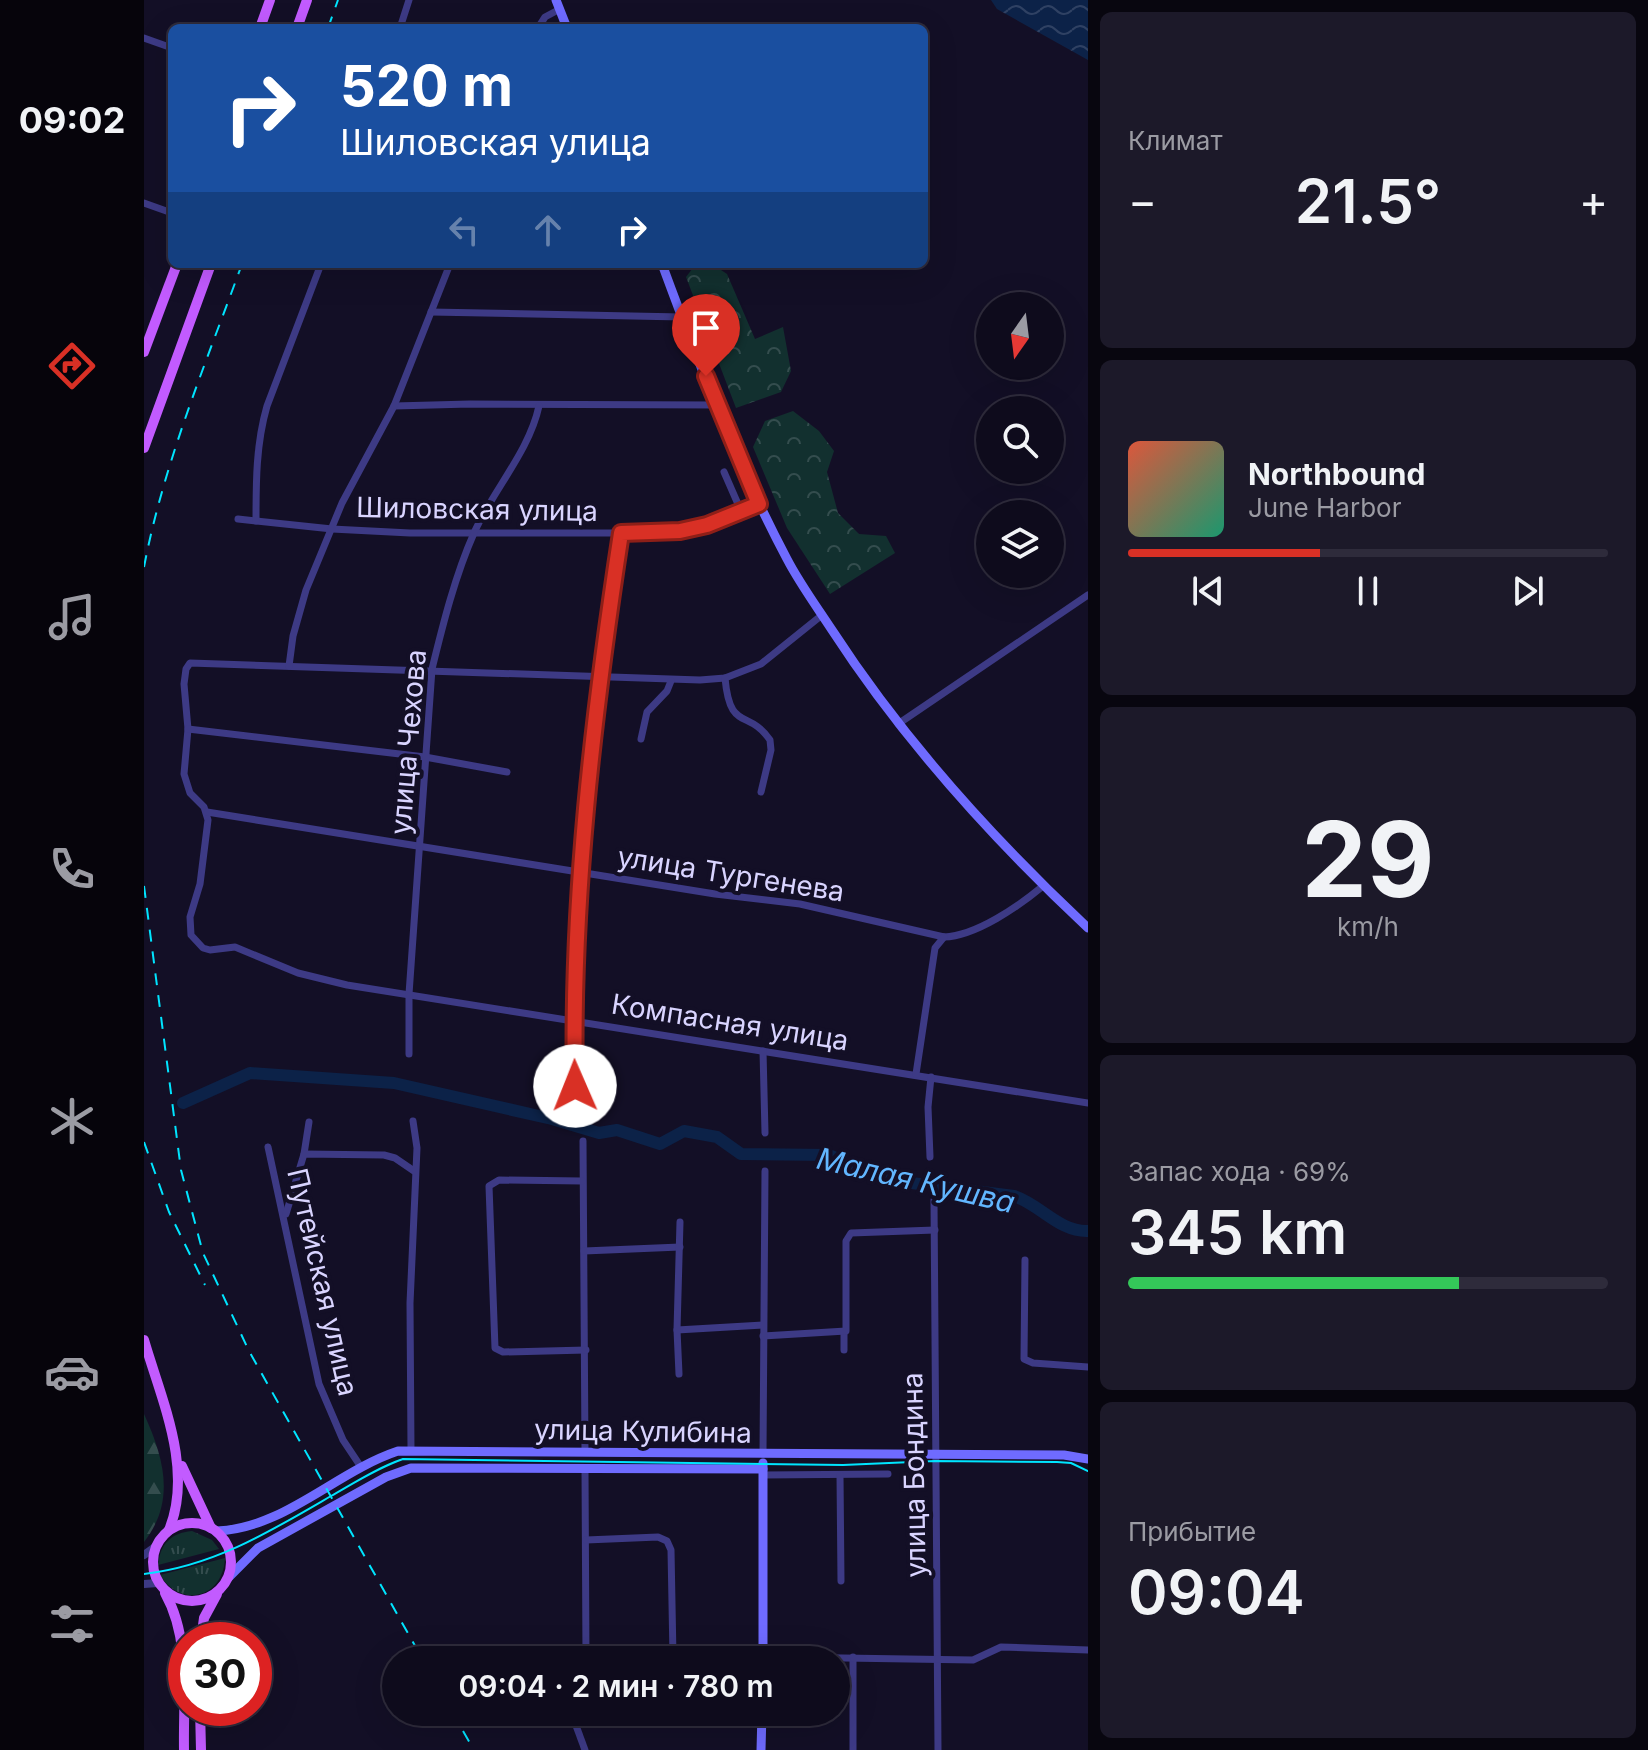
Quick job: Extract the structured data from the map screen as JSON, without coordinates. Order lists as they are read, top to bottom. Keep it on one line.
{"streets":{"main road":["улица Кулибина"],"street":["Шиловская улица","улица Чехова","улица Тургенева","Компасная улица","Путейская улица","улица Бондина"]},"crossings":[["Шиловская улица","улица Чехова"],["улица Чехова","улица Тургенева"],["улица Чехова","Компасная улица"],["улица Тургенева","Компасная улица"],["Путейская улица","улица Кулибина"],["улица Кулибина","улица Бондина"]],"water":["Малая Кушва"],"north":"bottom","page":{"tabs":"09:02","tile":["Климат",["29","km/h"],["Запас хода · 69%","345 km"],["Прибытие","09:04"]],"turn":["520 m","Шиловская улица"],"heat":["−","21.5°","+"],"song":["Northbound","June Harbor"],"limit":"30","trip":"09:04 · 2 мин · 780 m"}}
